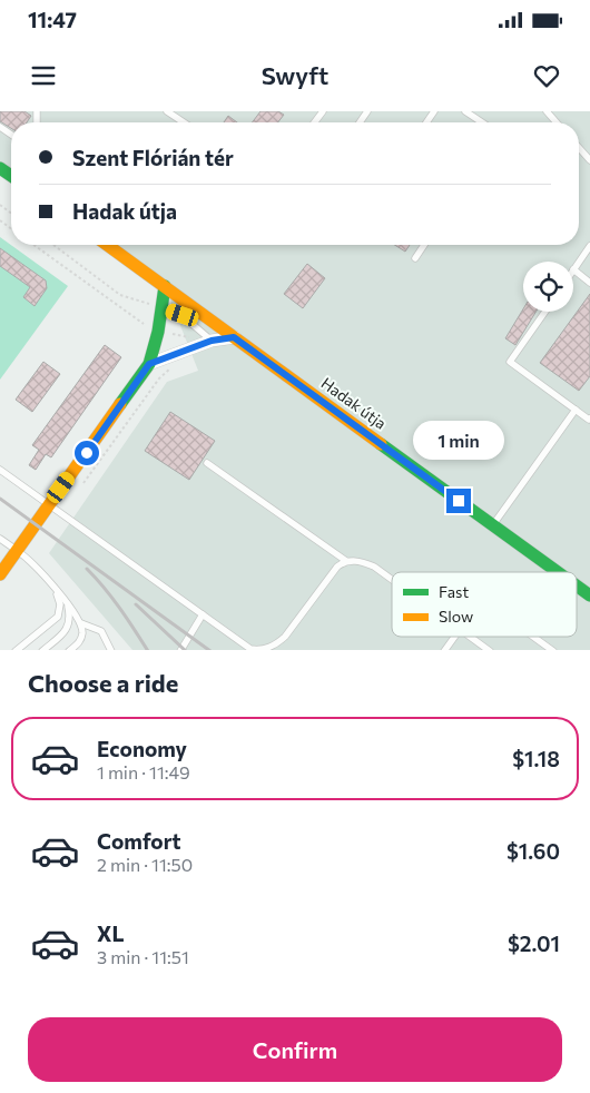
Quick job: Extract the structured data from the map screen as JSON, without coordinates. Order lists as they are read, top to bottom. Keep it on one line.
{"streets":{"main road":["Hadak útja"]},"legend":["Fast","Slow"],"page":{"status":"11:47","header":"Swyft","banner":["Szent Flórián tér","Hadak útja"],"bubble":"1 min","heading":"Choose a ride","list":[{"name":"Economy","note":"1 min · 11:49","value":"$1.18"},{"name":"Comfort","note":"2 min · 11:50","value":"$1.60"},{"name":"XL","note":"3 min · 11:51","value":"$2.01"}],"buttons":"Confirm"}}
